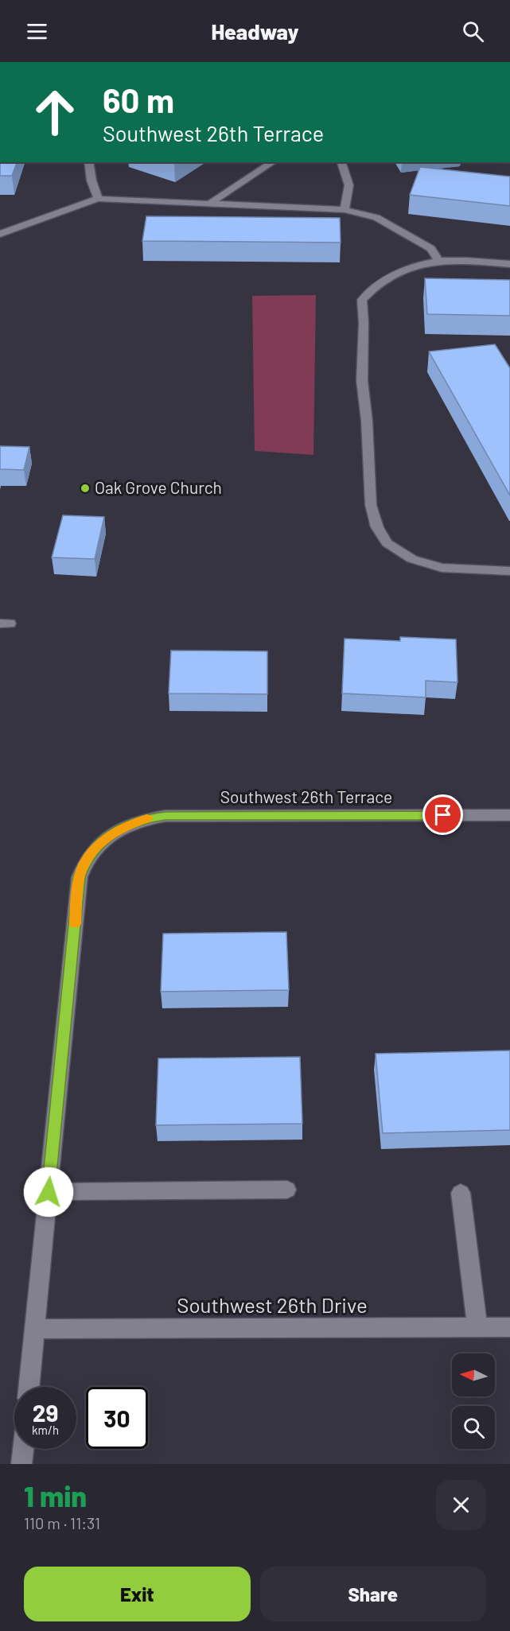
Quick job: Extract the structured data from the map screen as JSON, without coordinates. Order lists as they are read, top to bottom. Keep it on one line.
{"streets":{"street":["Southwest 26th Terrace","Southwest 26th Drive"]},"crossings":[["Southwest 26th Terrace","Southwest 26th Drive"]],"places":["Oak Grove Church"],"north":"left","page":{"header":"Headway","turn":["60 m","Southwest 26th Terrace"],"speed":"29 km/h","limit":"30","heading":["1 min","110 m · 11:31"],"buttons":["Exit","Share"]}}
